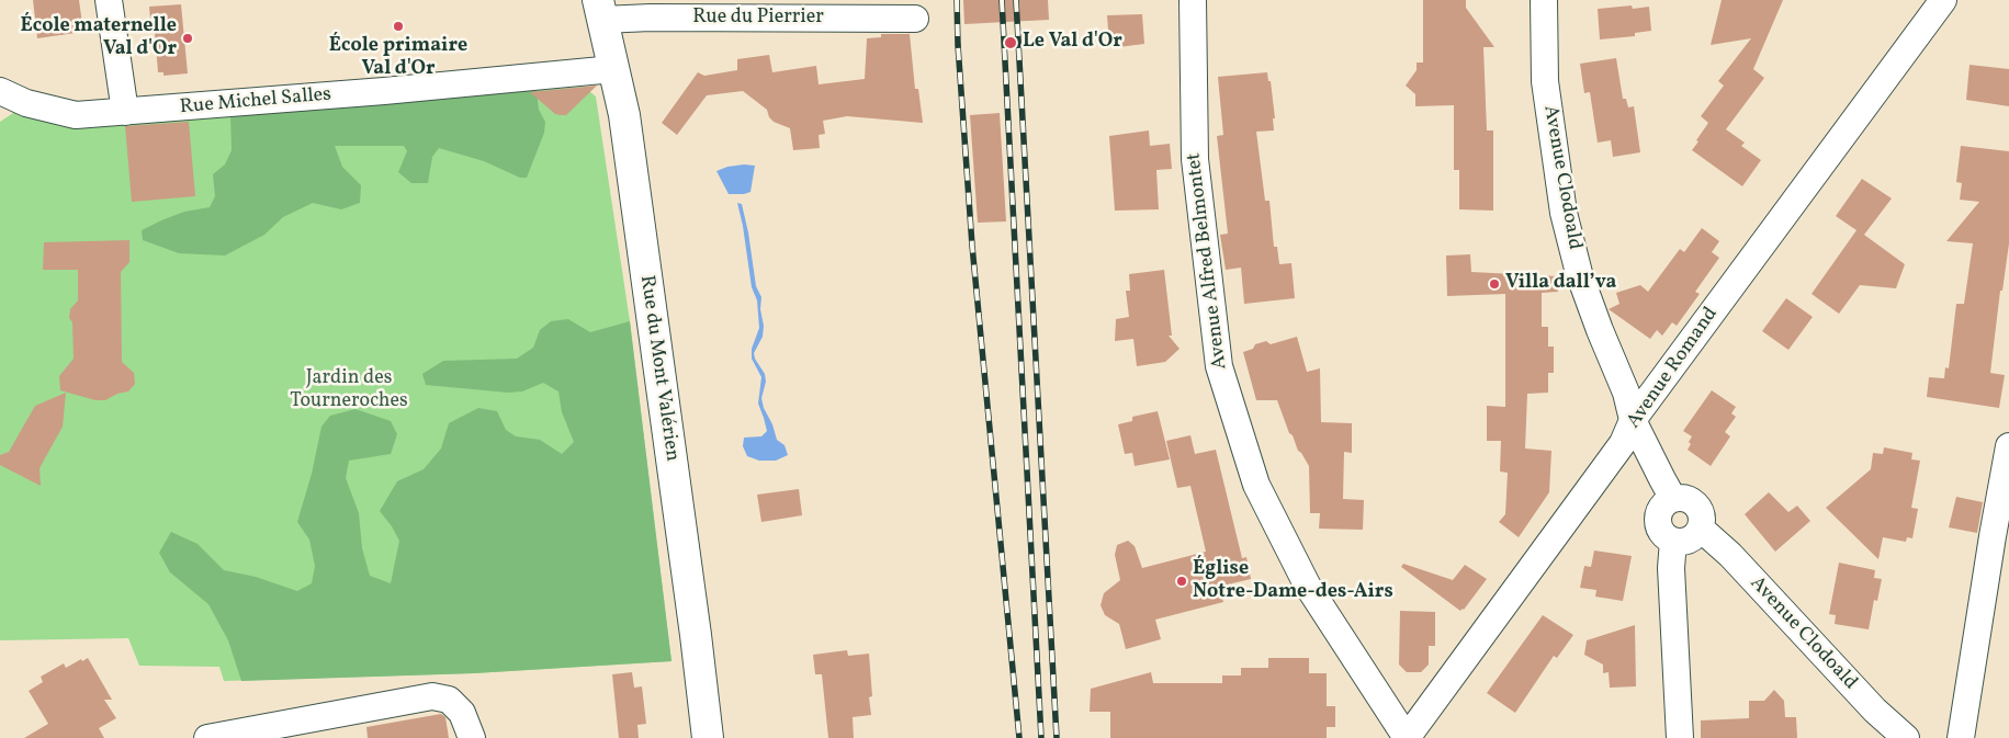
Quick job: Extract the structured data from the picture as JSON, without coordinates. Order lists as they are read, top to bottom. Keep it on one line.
{"streets":{"main road":["Rue du Mont Valérien"],"street":["Rue du Pierrier","Rue Michel Salles","Avenue Clodoald","Avenue Alfred Belmontet","Avenue Romand"]},"crossings":[["Rue du Pierrier","Rue du Mont Valérien"],["Rue Michel Salles","Rue du Mont Valérien"],["Avenue Clodoald","Avenue Romand"],["Avenue Alfred Belmontet","Avenue Romand"]],"parks":["Jardin des Tourneroches"],"places":["École primaire Val d'Or","École maternelle Val d'Or","Le Val d'Or","Villa dall’va","Église Notre-Dame-des-Airs"]}
